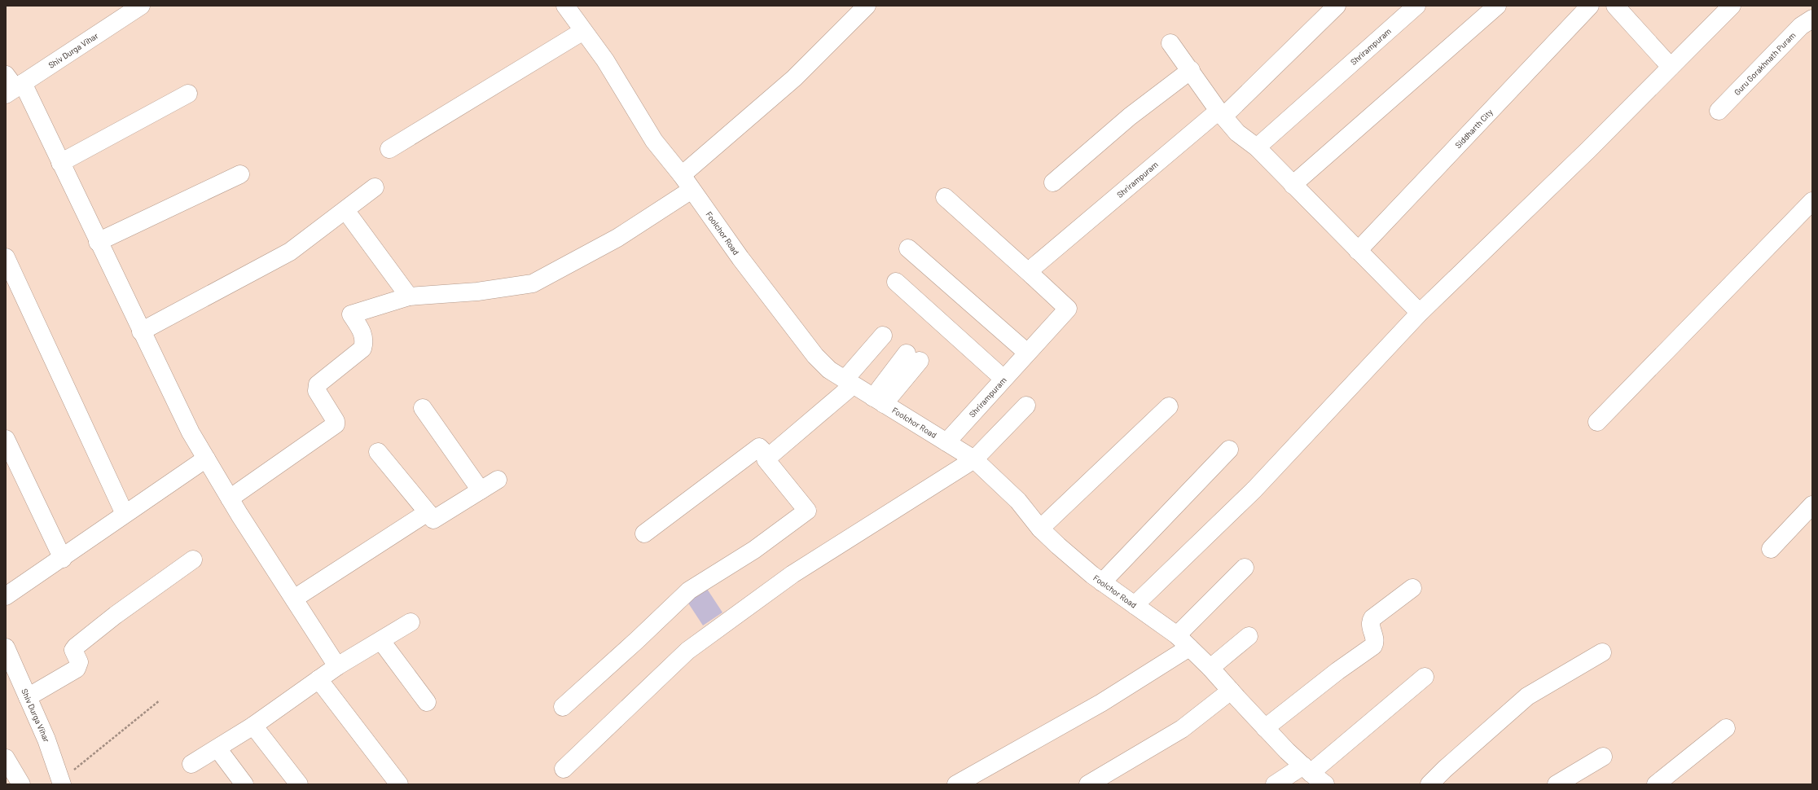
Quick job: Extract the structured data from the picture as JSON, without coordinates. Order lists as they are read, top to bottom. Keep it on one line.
{"streets":{"street":["Shrirampuram","Shiv Durga Vihar","Guru Gorakhnath Puram","Siddharth City","Foolchor Road"]},"crossings":[["Shrirampuram","Foolchor Road"]]}
